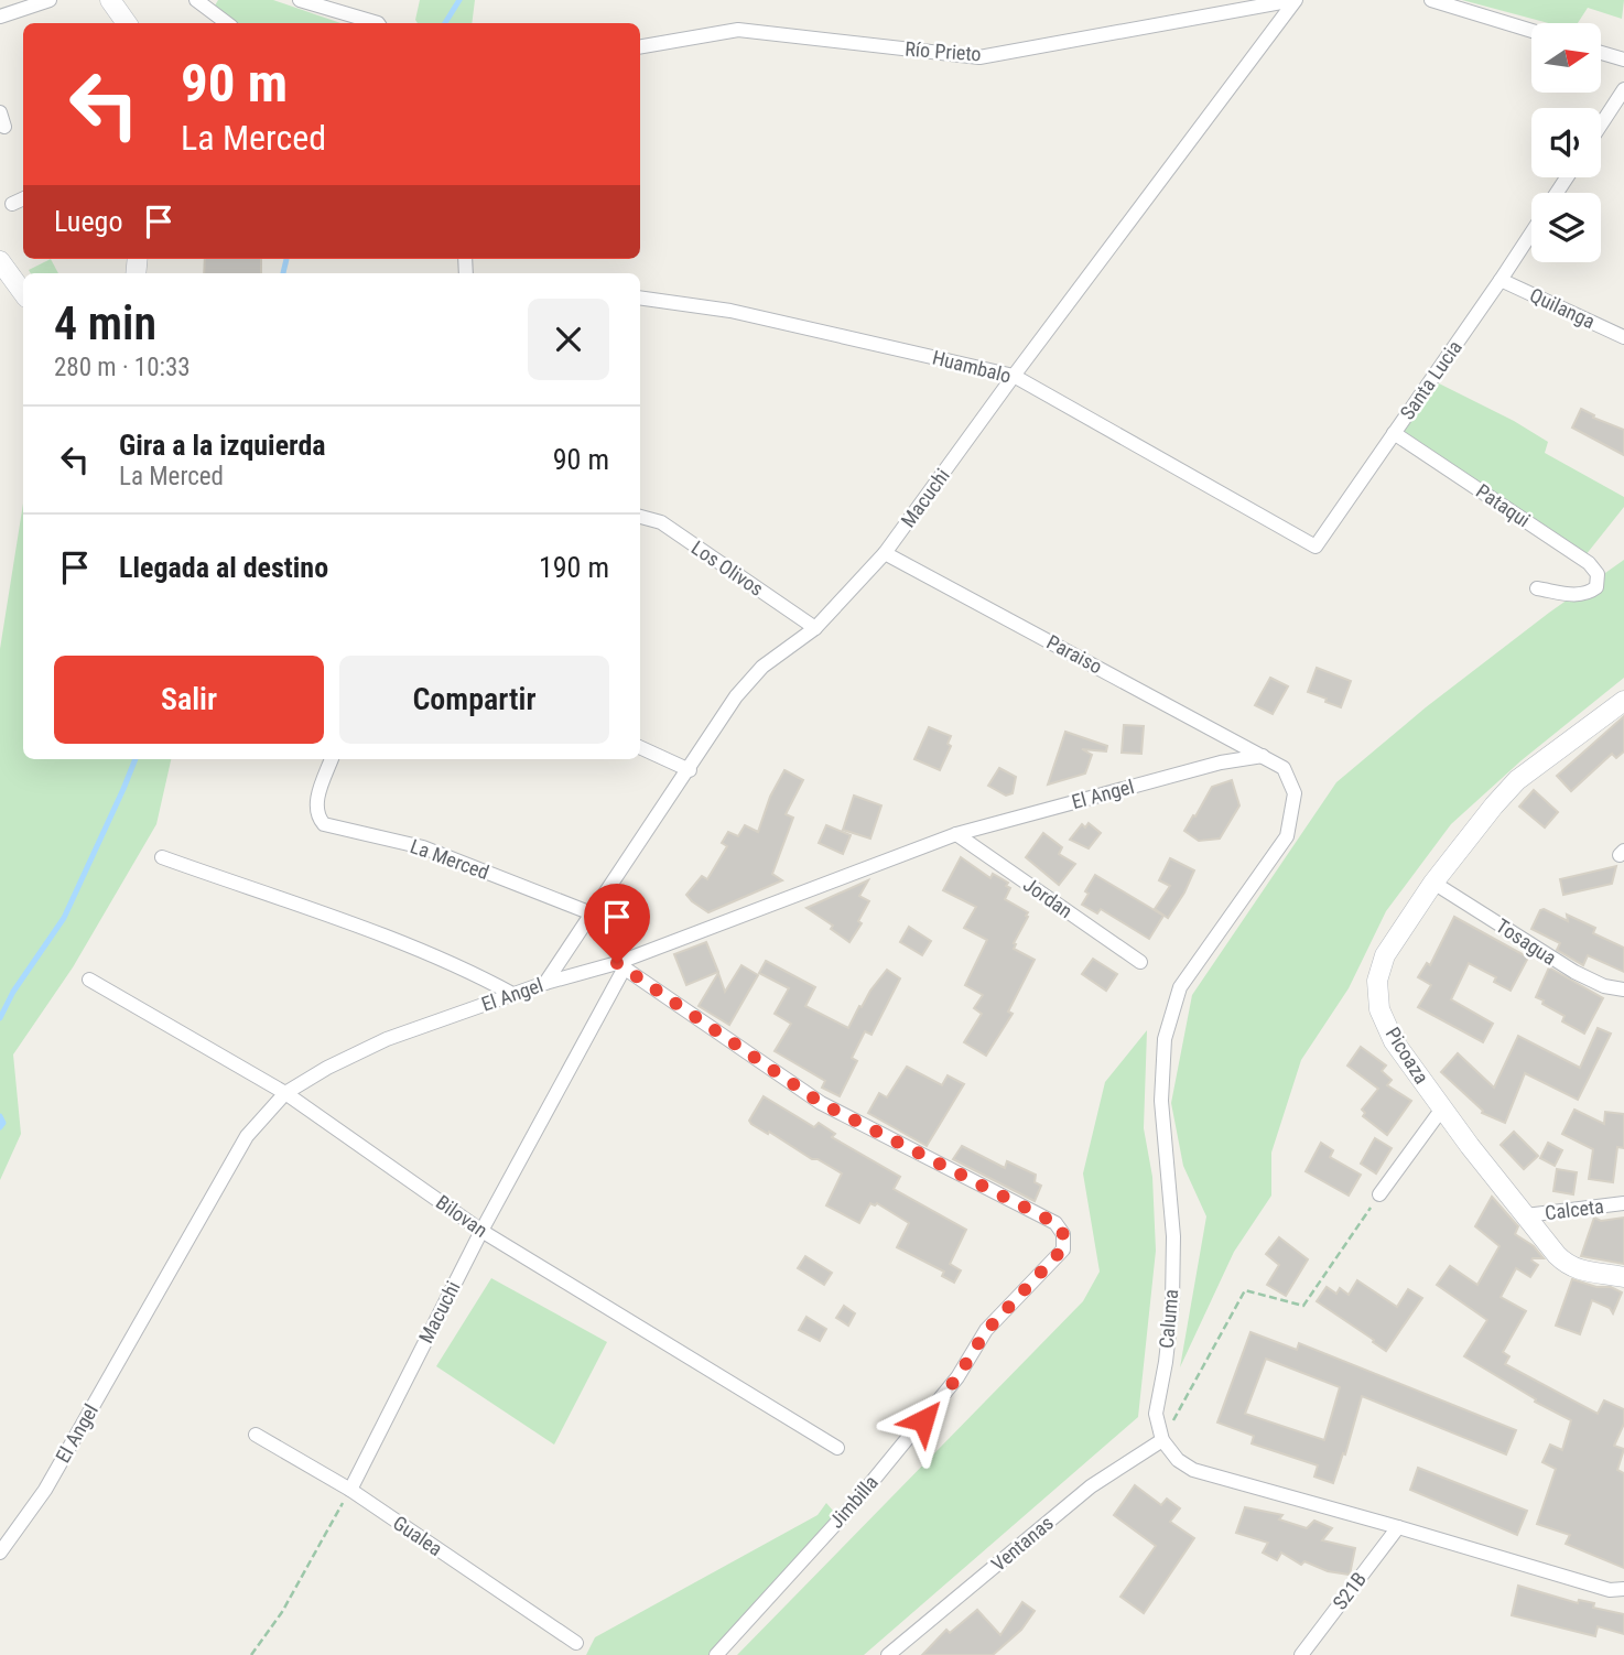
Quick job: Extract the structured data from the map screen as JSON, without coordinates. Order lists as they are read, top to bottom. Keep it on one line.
{"streets":{"street":["Río Prieto","Quilanga","Huambalo","Santa Lucia","Macuchi","Pataqui","Los Olivos","Paraiso","El Angel","La Merced","Jordan","Tosagua","Picoaza","Calceta","Bilovan","Caluma","Jimbilla","Gualea","Ventanas","S21B"]},"crossings":[["Río Prieto","Macuchi"],["Quilanga","Santa Lucia"],["Huambalo","Santa Lucia"],["Huambalo","Macuchi"],["Santa Lucia","Pataqui"],["Macuchi","Los Olivos"],["Macuchi","Paraiso"],["Macuchi","El Angel"],["Macuchi","La Merced"],["Macuchi","Bilovan"],["Macuchi","Jimbilla"],["Macuchi","Gualea"],["Paraiso","El Angel"],["Paraiso","Caluma"],["El Angel","Jordan"],["El Angel","Bilovan"],["El Angel","Caluma"],["El Angel","Jimbilla"],["Tosagua","Picoaza"],["Picoaza","Calceta"],["Caluma","Ventanas"]],"north":"right","page":{"turn":["90 m","La Merced"],"then":"Luego","heading":["4 min","280 m · 10:33"],"list":[{"name":"Gira a la izquierda","note":"La Merced","value":"90 m"},{"name":"Llegada al destino","value":"190 m"}],"buttons":["Salir","Compartir"]}}
